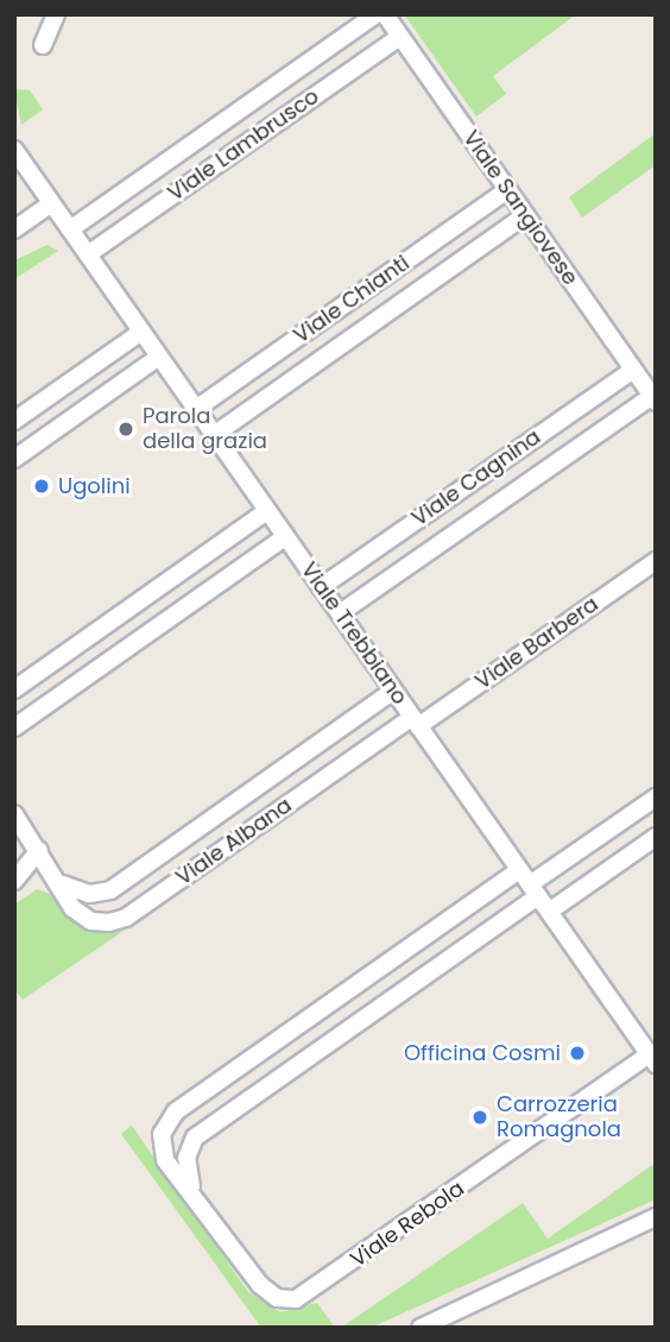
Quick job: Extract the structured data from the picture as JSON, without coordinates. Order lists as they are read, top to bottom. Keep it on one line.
{"streets":{"street":["Viale Lambrusco","Viale Sangiovese","Viale Chianti","Viale Cagnina","Viale Trebbiano","Viale Barbera","Viale Albana","Viale Rebola"]},"crossings":[["Viale Lambrusco","Viale Sangiovese"],["Viale Lambrusco","Viale Trebbiano"],["Viale Sangiovese","Viale Chianti"],["Viale Sangiovese","Viale Cagnina"],["Viale Chianti","Viale Trebbiano"],["Viale Cagnina","Viale Trebbiano"],["Viale Trebbiano","Viale Barbera"],["Viale Trebbiano","Viale Albana"],["Viale Trebbiano","Viale Rebola"],["Viale Barbera","Viale Albana"]],"places":["Parola della grazia","Ugolini","Officina Cosmi","Carrozzeria Romagnola"]}
